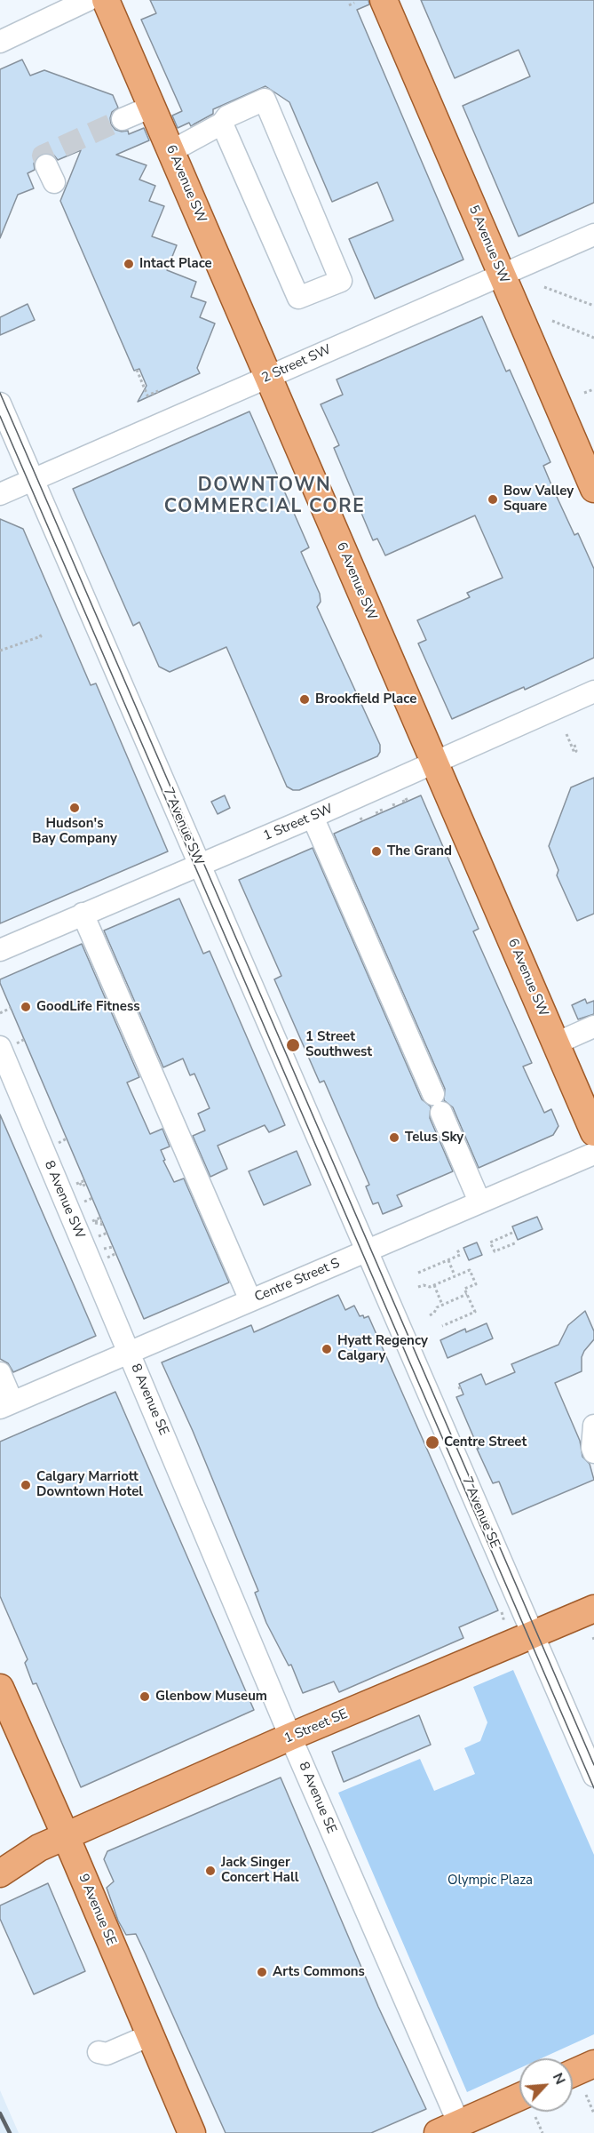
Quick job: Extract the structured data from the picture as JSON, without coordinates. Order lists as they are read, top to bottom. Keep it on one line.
{"streets":{"main road":["6 Avenue SW","5 Avenue SW","1 Street SE","9 Avenue SE"],"street":["2 Street SW","1 Street SW","7 Avenue SW","8 Avenue SW","Centre Street S","8 Avenue SE","7 Avenue SE"]},"crossings":[["6 Avenue SW","2 Street SW"],["6 Avenue SW","1 Street SW"],["5 Avenue SW","2 Street SW"],["2 Street SW","7 Avenue SW"],["1 Street SW","7 Avenue SW"],["7 Avenue SW","Centre Street S"],["7 Avenue SW","7 Avenue SE"],["8 Avenue SW","Centre Street S"],["8 Avenue SW","8 Avenue SE"],["Centre Street S","8 Avenue SE"],["Centre Street S","7 Avenue SE"],["8 Avenue SE","1 Street SE"],["7 Avenue SE","1 Street SE"],["1 Street SE","9 Avenue SE"]],"districts":["DOWNTOWN COMMERCIAL CORE"],"parks":["Olympic Plaza"],"places":["Intact Place","Bow Valley Square","Brookfield Place","Hudson's Bay Company","The Grand","GoodLife Fitness","1 Street Southwest","Telus Sky","Hyatt Regency Calgary","Centre Street","Calgary Marriott Downtown Hotel","Glenbow Museum","Jack Singer Concert Hall","Arts Commons"],"north":"top right"}
